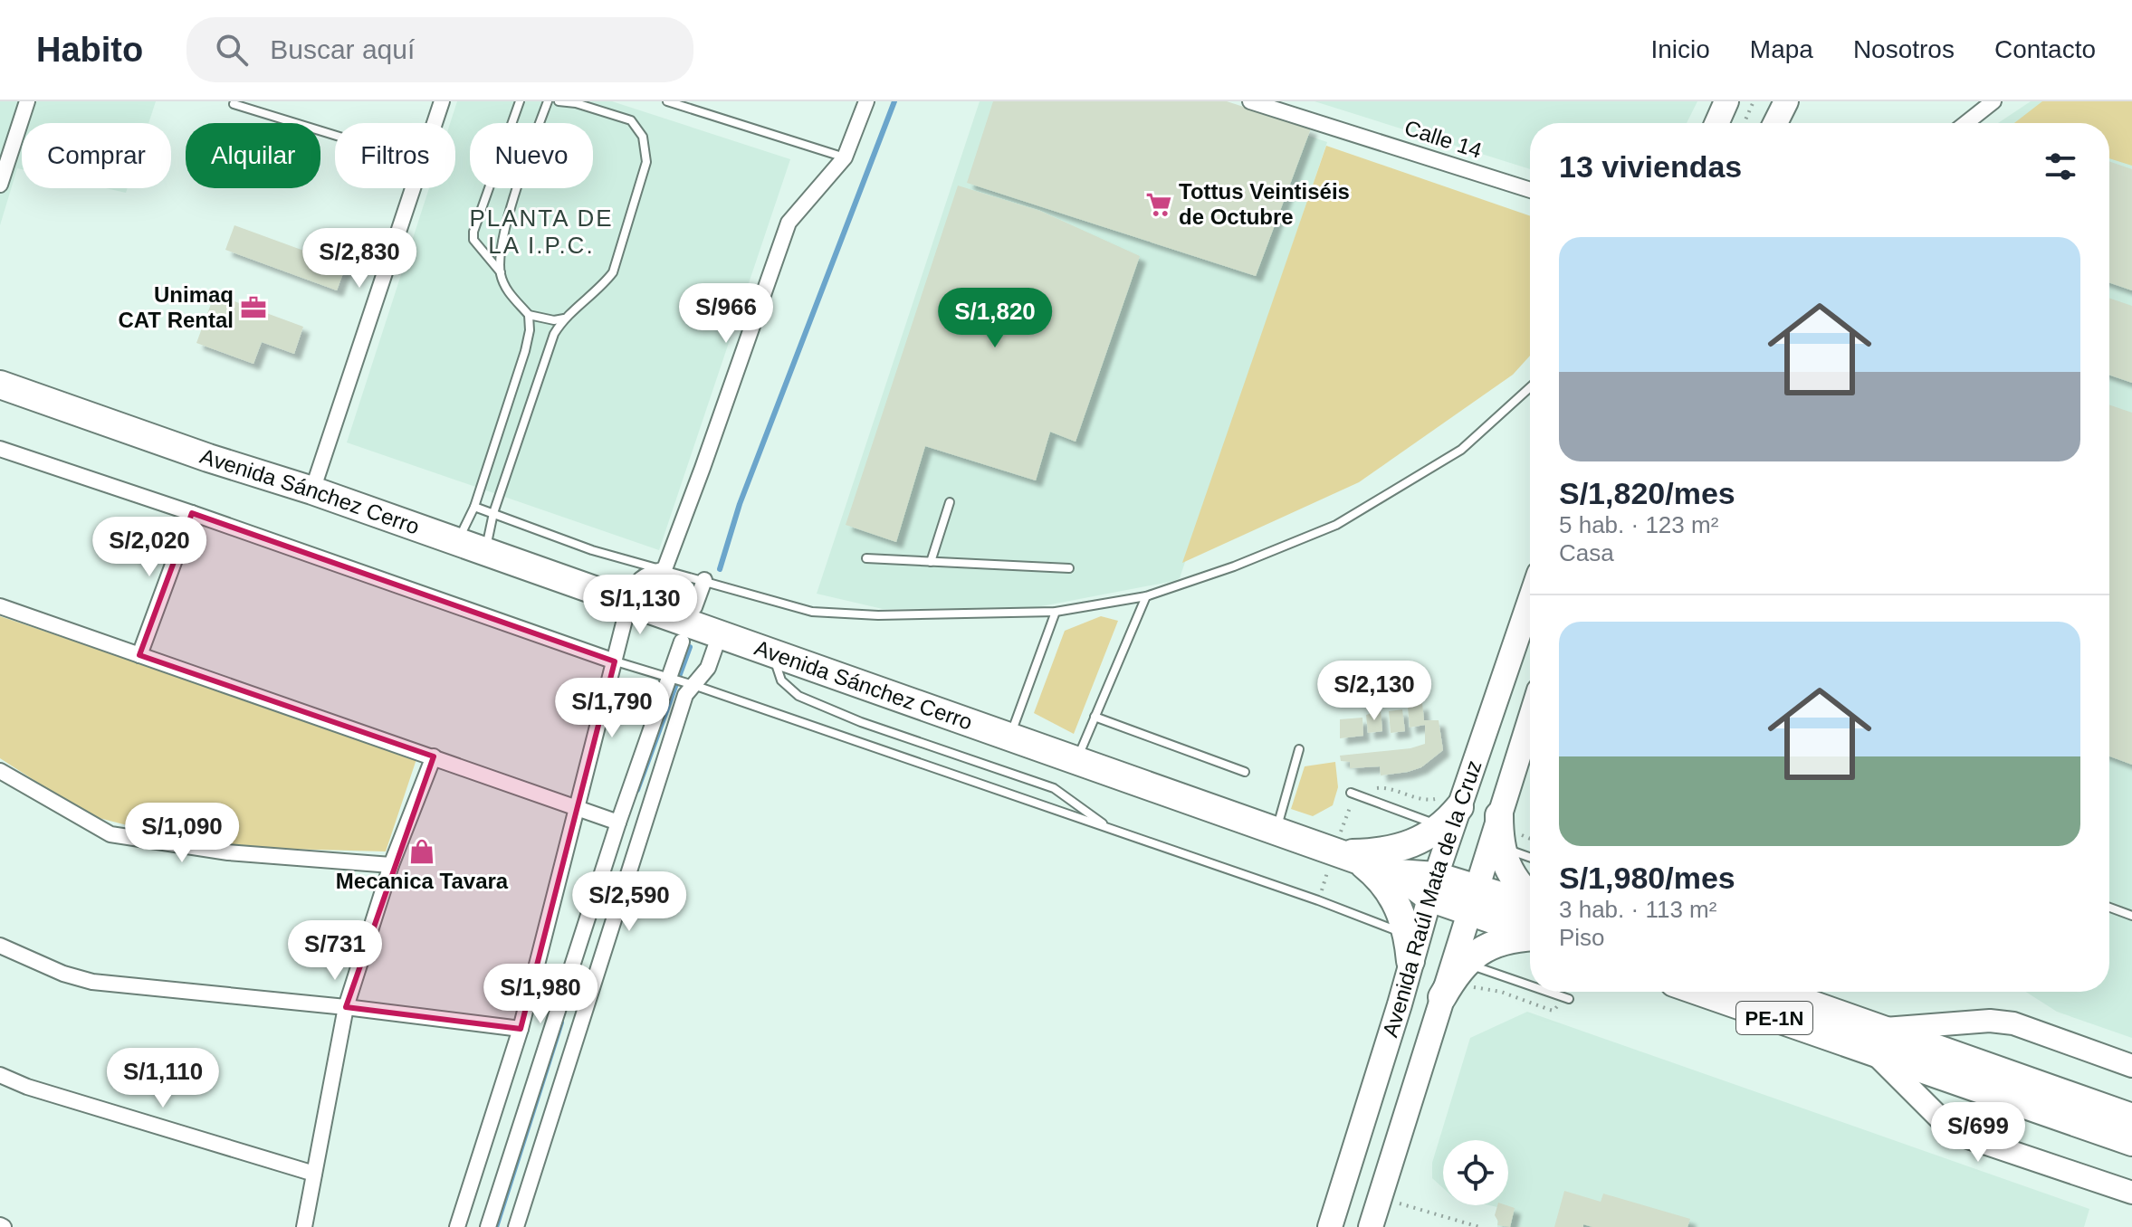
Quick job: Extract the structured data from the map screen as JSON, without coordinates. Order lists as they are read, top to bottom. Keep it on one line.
{"streets":{"highway":["Avenida Sánchez Cerro","PE-1N"],"main road":["Avenida Raúl Mata de la Cruz"],"street":["Calle 14"]},"crossings":[["Avenida Sánchez Cerro","Avenida Raúl Mata de la Cruz"]],"districts":["PLANTA DE LA I.P.C."],"places":{"supermarket":["Tottus Veintiséis de Octubre"],"office":["Unimaq CAT Rental"],"shop":["Mecanica Tavara"]},"page":{"header":"Habito","search":"Buscar aquí","nav":["Inicio","Mapa","Nosotros","Contacto"],"chip":["Comprar","Alquilar","Filtros","Nuevo"],"heading":"13 viviendas","list":[{"name":"S/1,820/mes","note":"5 hab. · 123 m² · Casa"},{"name":"S/1,980/mes","note":"3 hab. · 113 m² · Piso"}],"price":["S/2,830","S/966","S/1,820","S/2,020","S/1,130","S/2,130","S/1,790","S/1,090","S/2,590","S/731","S/1,980","S/1,110","S/699"]}}
